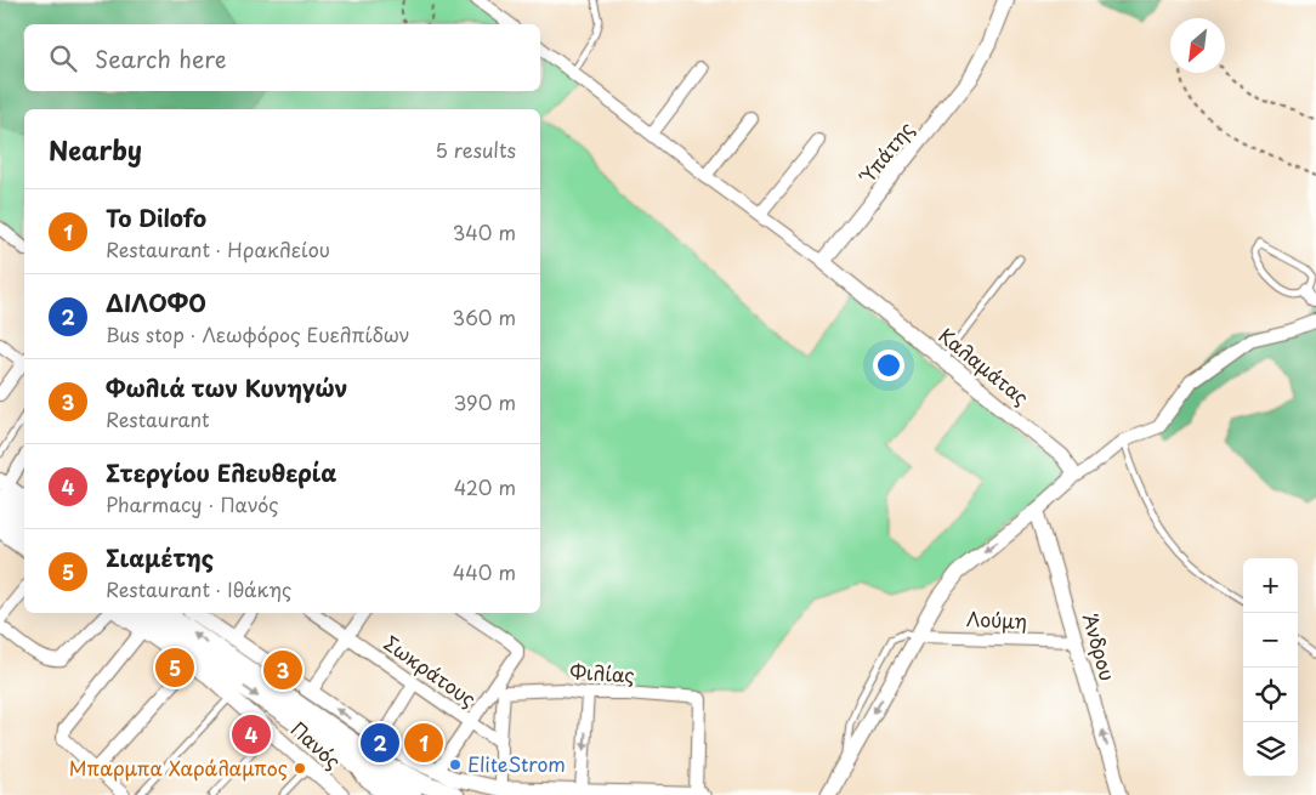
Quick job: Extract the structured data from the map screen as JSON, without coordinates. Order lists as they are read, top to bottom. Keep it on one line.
{"streets":{"street":["Ύπάτης","Καλαμάτας","Λούμη","Άνδρου","Σωκράτους","Φιλίας","Πανός"]},"crossings":[["Ύπάτης","Καλαμάτας"],["Λούμη","Άνδρου"]],"one_way":["Άνδρου"],"places":["EliteStrom","Μπαρμπα Χαράλαμπος"],"north":"bottom left","page":{"search":"Search here","heading":["Nearby","5 results"],"list":[{"mark":"1","name":"To Dilofo","note":"Restaurant · Ηρακλείου","value":"340 m"},{"mark":"2","name":"ΔΙΛΟΦΟ","note":"Bus stop · Λεωφόρος Ευελπίδων","value":"360 m"},{"mark":"3","name":"Φωλιά των Κυνηγών","note":"Restaurant","value":"390 m"},{"mark":"4","name":"Στεργίου Ελευθερία","note":"Pharmacy · Πανός","value":"420 m"},{"mark":"5","name":"Σιαμέτης","note":"Restaurant · Ιθάκης","value":"440 m"}],"map_buttons":["+","−"],"pins":["5","3","4","1","2"]}}
